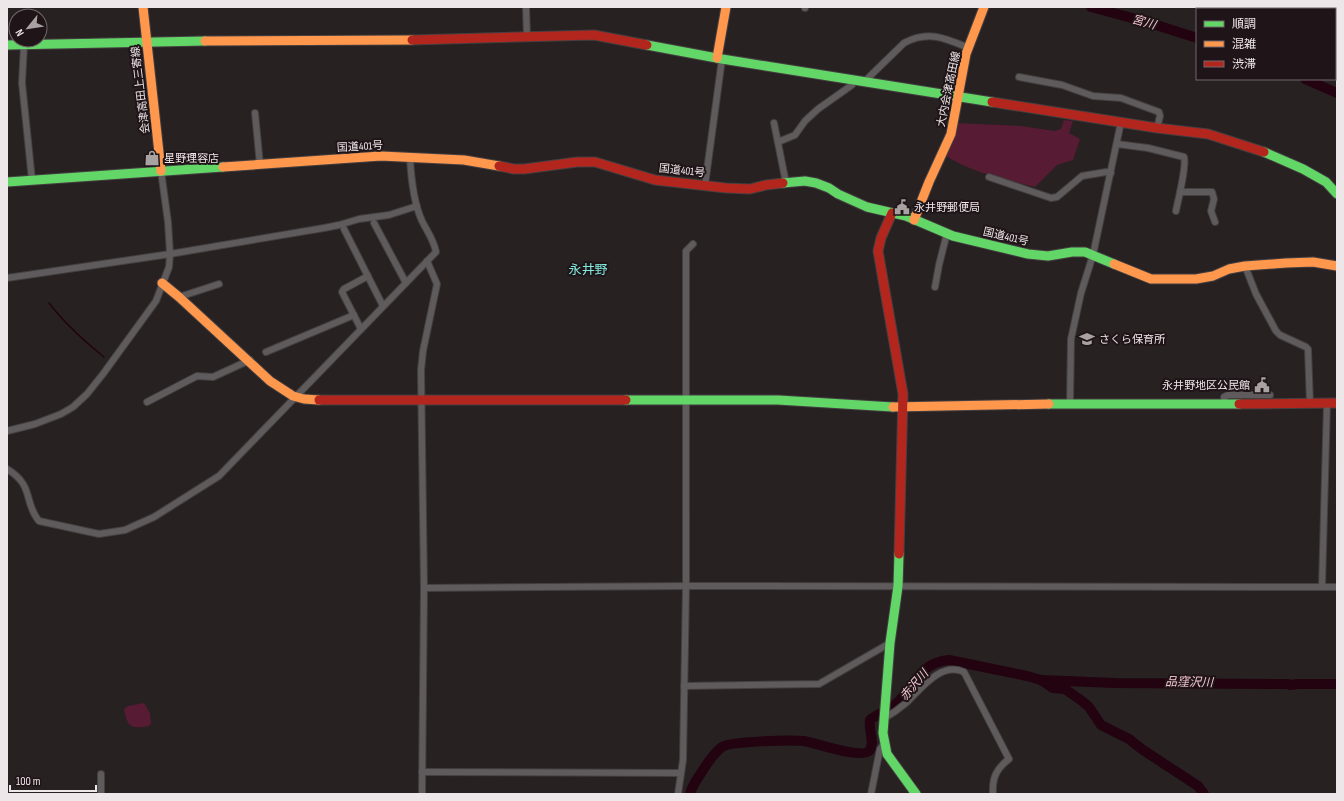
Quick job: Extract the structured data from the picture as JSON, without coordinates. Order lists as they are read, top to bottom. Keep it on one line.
{"streets":{"main road":["大内会津高田線","会津高田上三寄線","国道401号"]},"crossings":[["大内会津高田線","国道401号"],["会津高田上三寄線","国道401号"]],"districts":["永井野"],"water":["宮川","品窪沢川","赤沢川"],"places":{"shop":["星野理容店"],"public building":["永井野郵便局","永井野地区公民館"],"school or university":["さくら保育所"]},"legend":["順調","混雑","渋滞"],"scale_bar":"100 m","north":"bottom left"}
